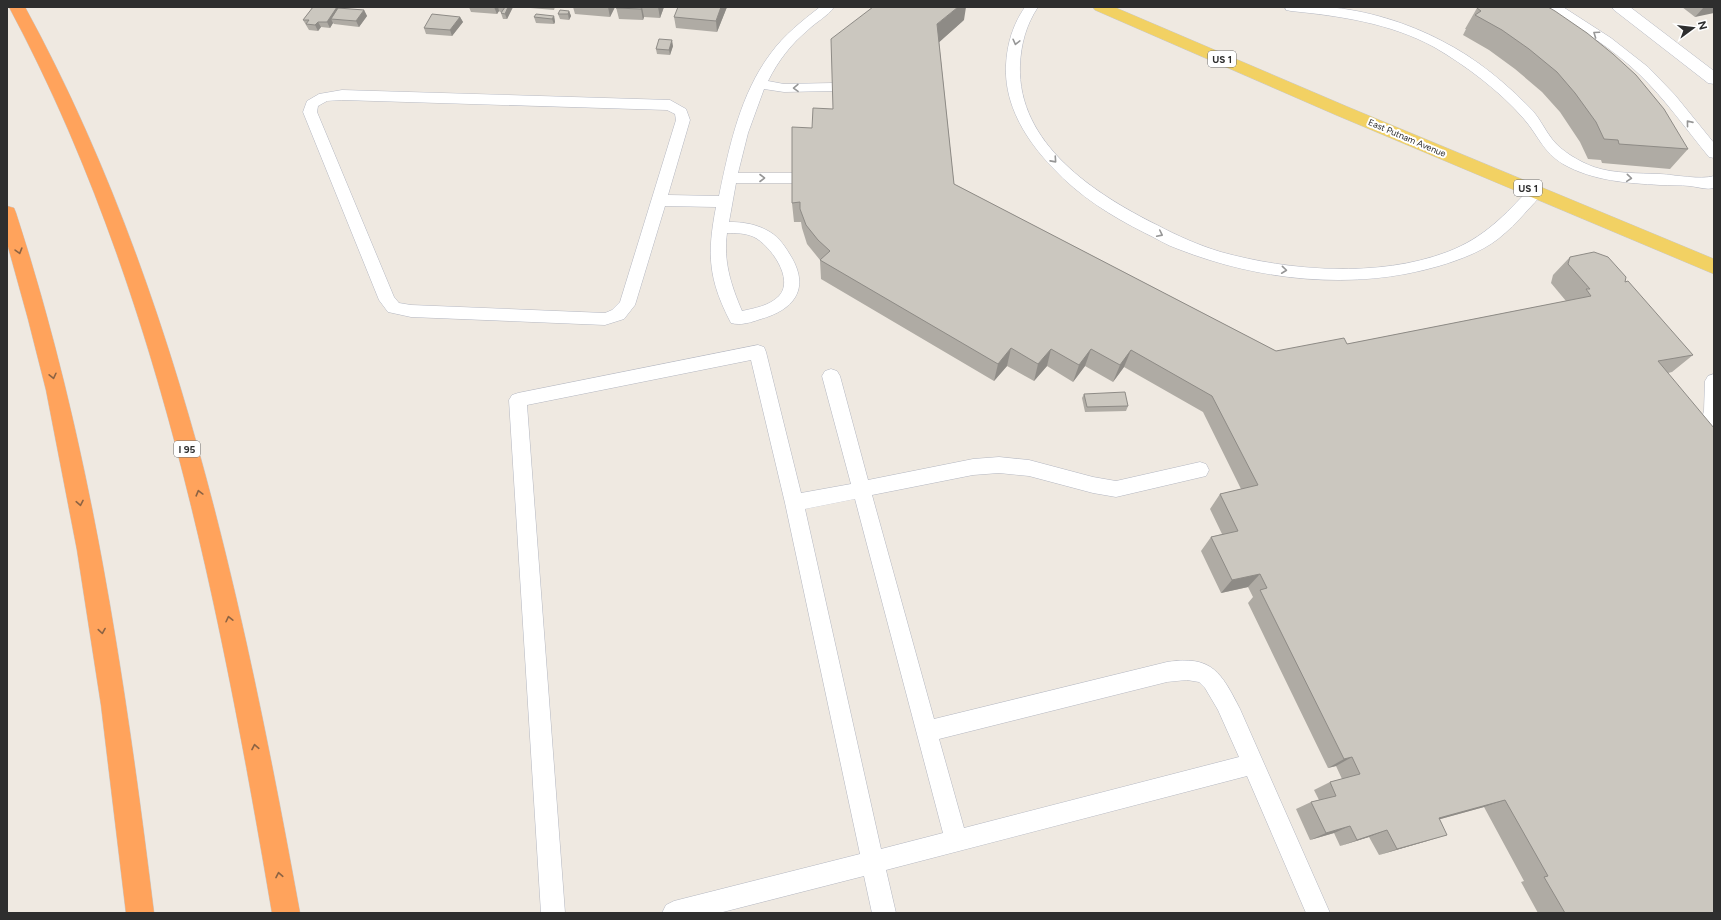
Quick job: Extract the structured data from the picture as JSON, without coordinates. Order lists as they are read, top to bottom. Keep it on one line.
{"streets":{"highway":["I 95"],"main road":["US 1","East Putnam Avenue"]},"north":"right"}
